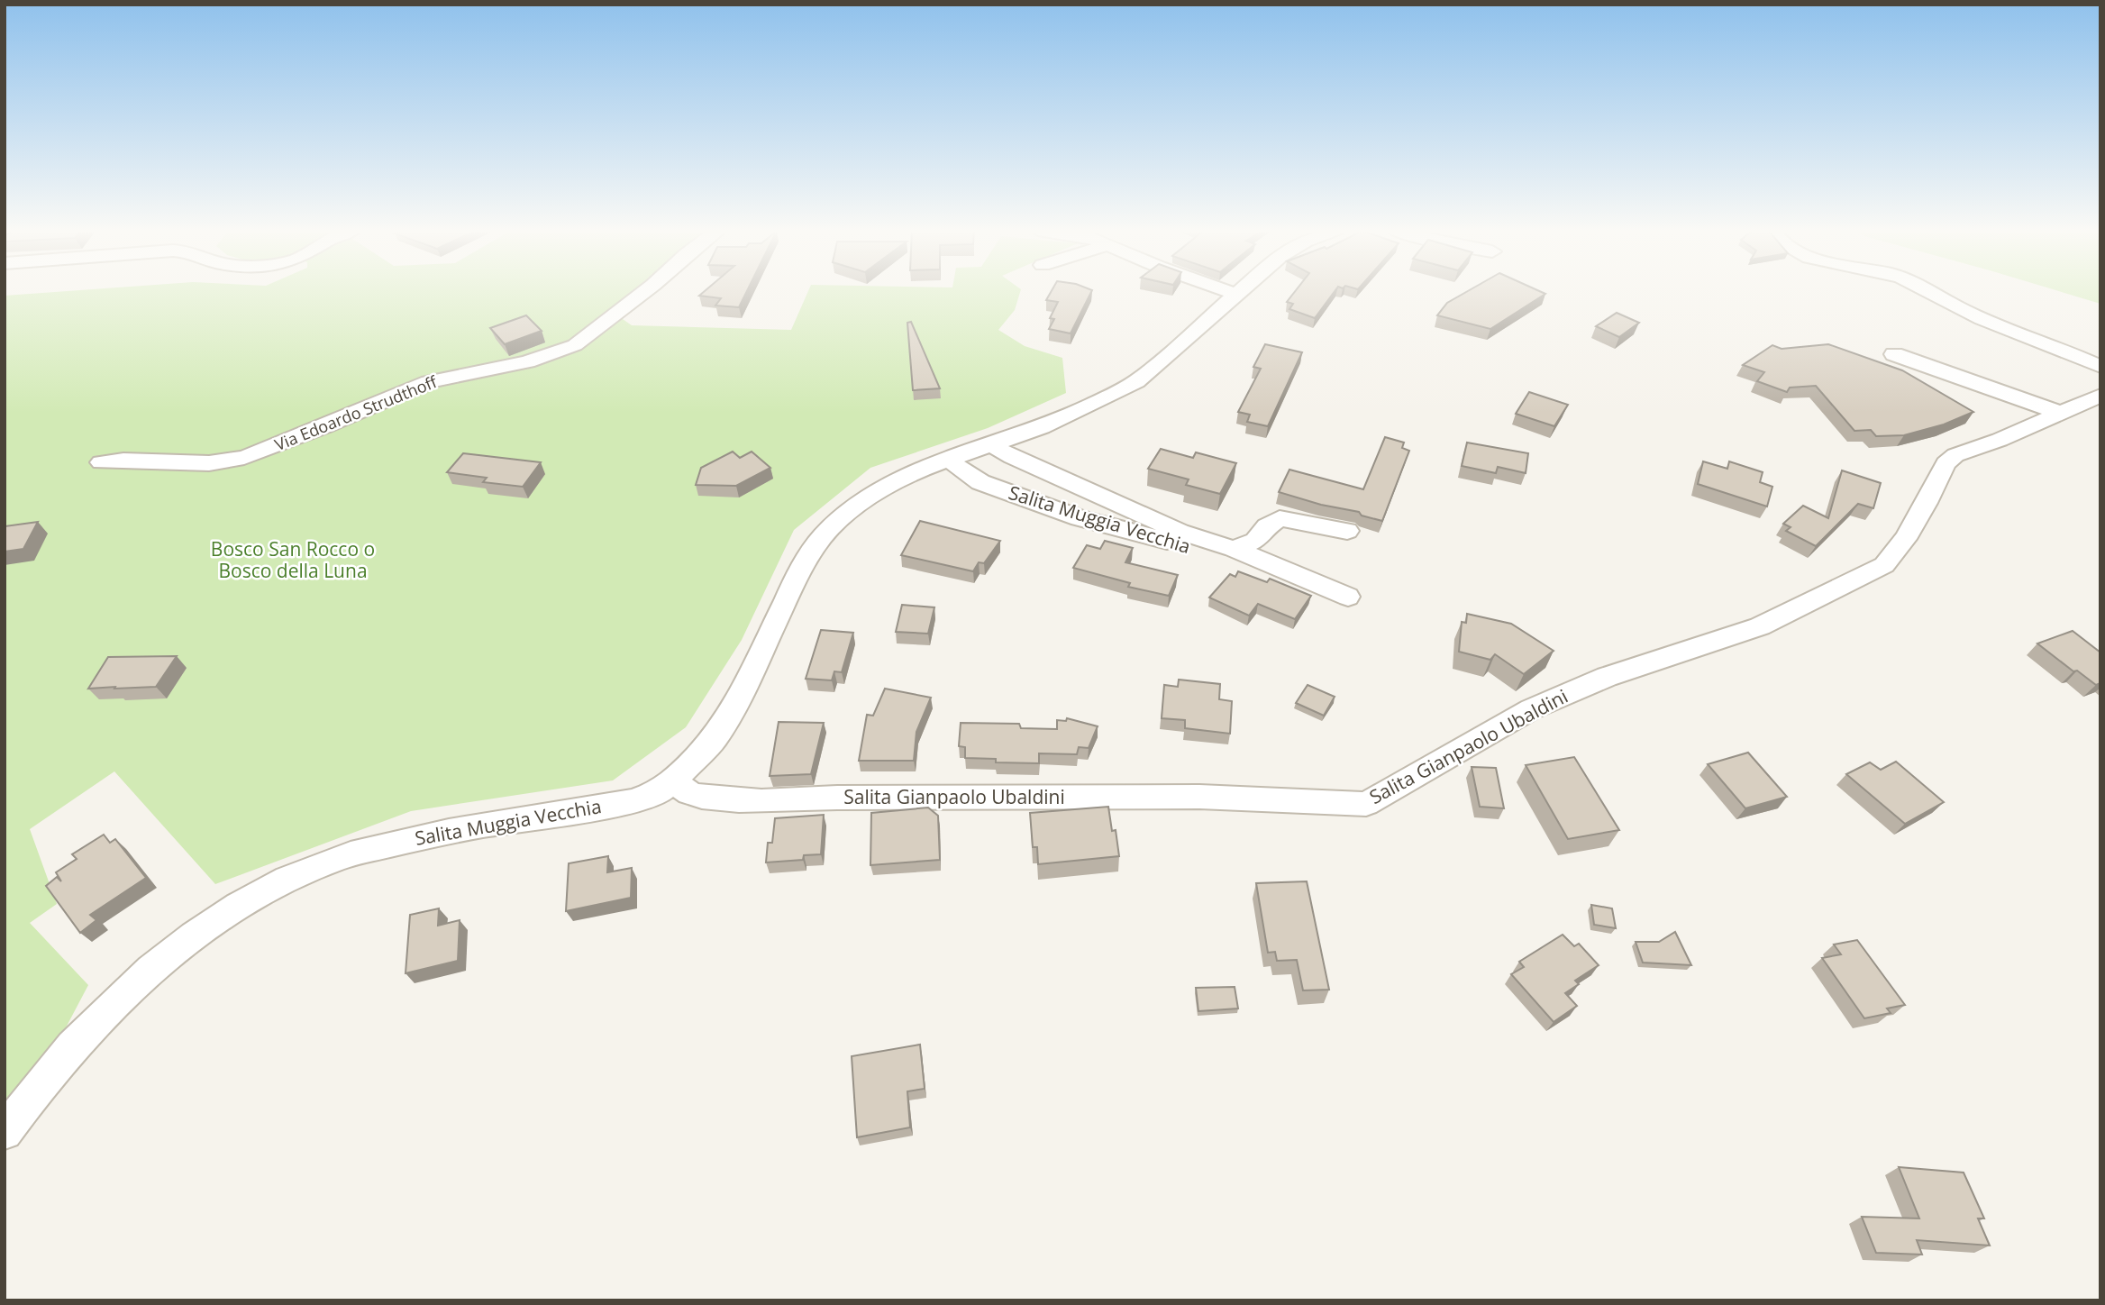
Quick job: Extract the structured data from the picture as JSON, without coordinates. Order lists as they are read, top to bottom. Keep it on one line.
{"streets":{"street":["Via Edoardo Strudthoff","Salita Muggia Vecchia","Salita Gianpaolo Ubaldini"]},"crossings":[["Salita Muggia Vecchia","Salita Gianpaolo Ubaldini"]],"parks":["Bosco San Rocco o Bosco della Luna"]}
